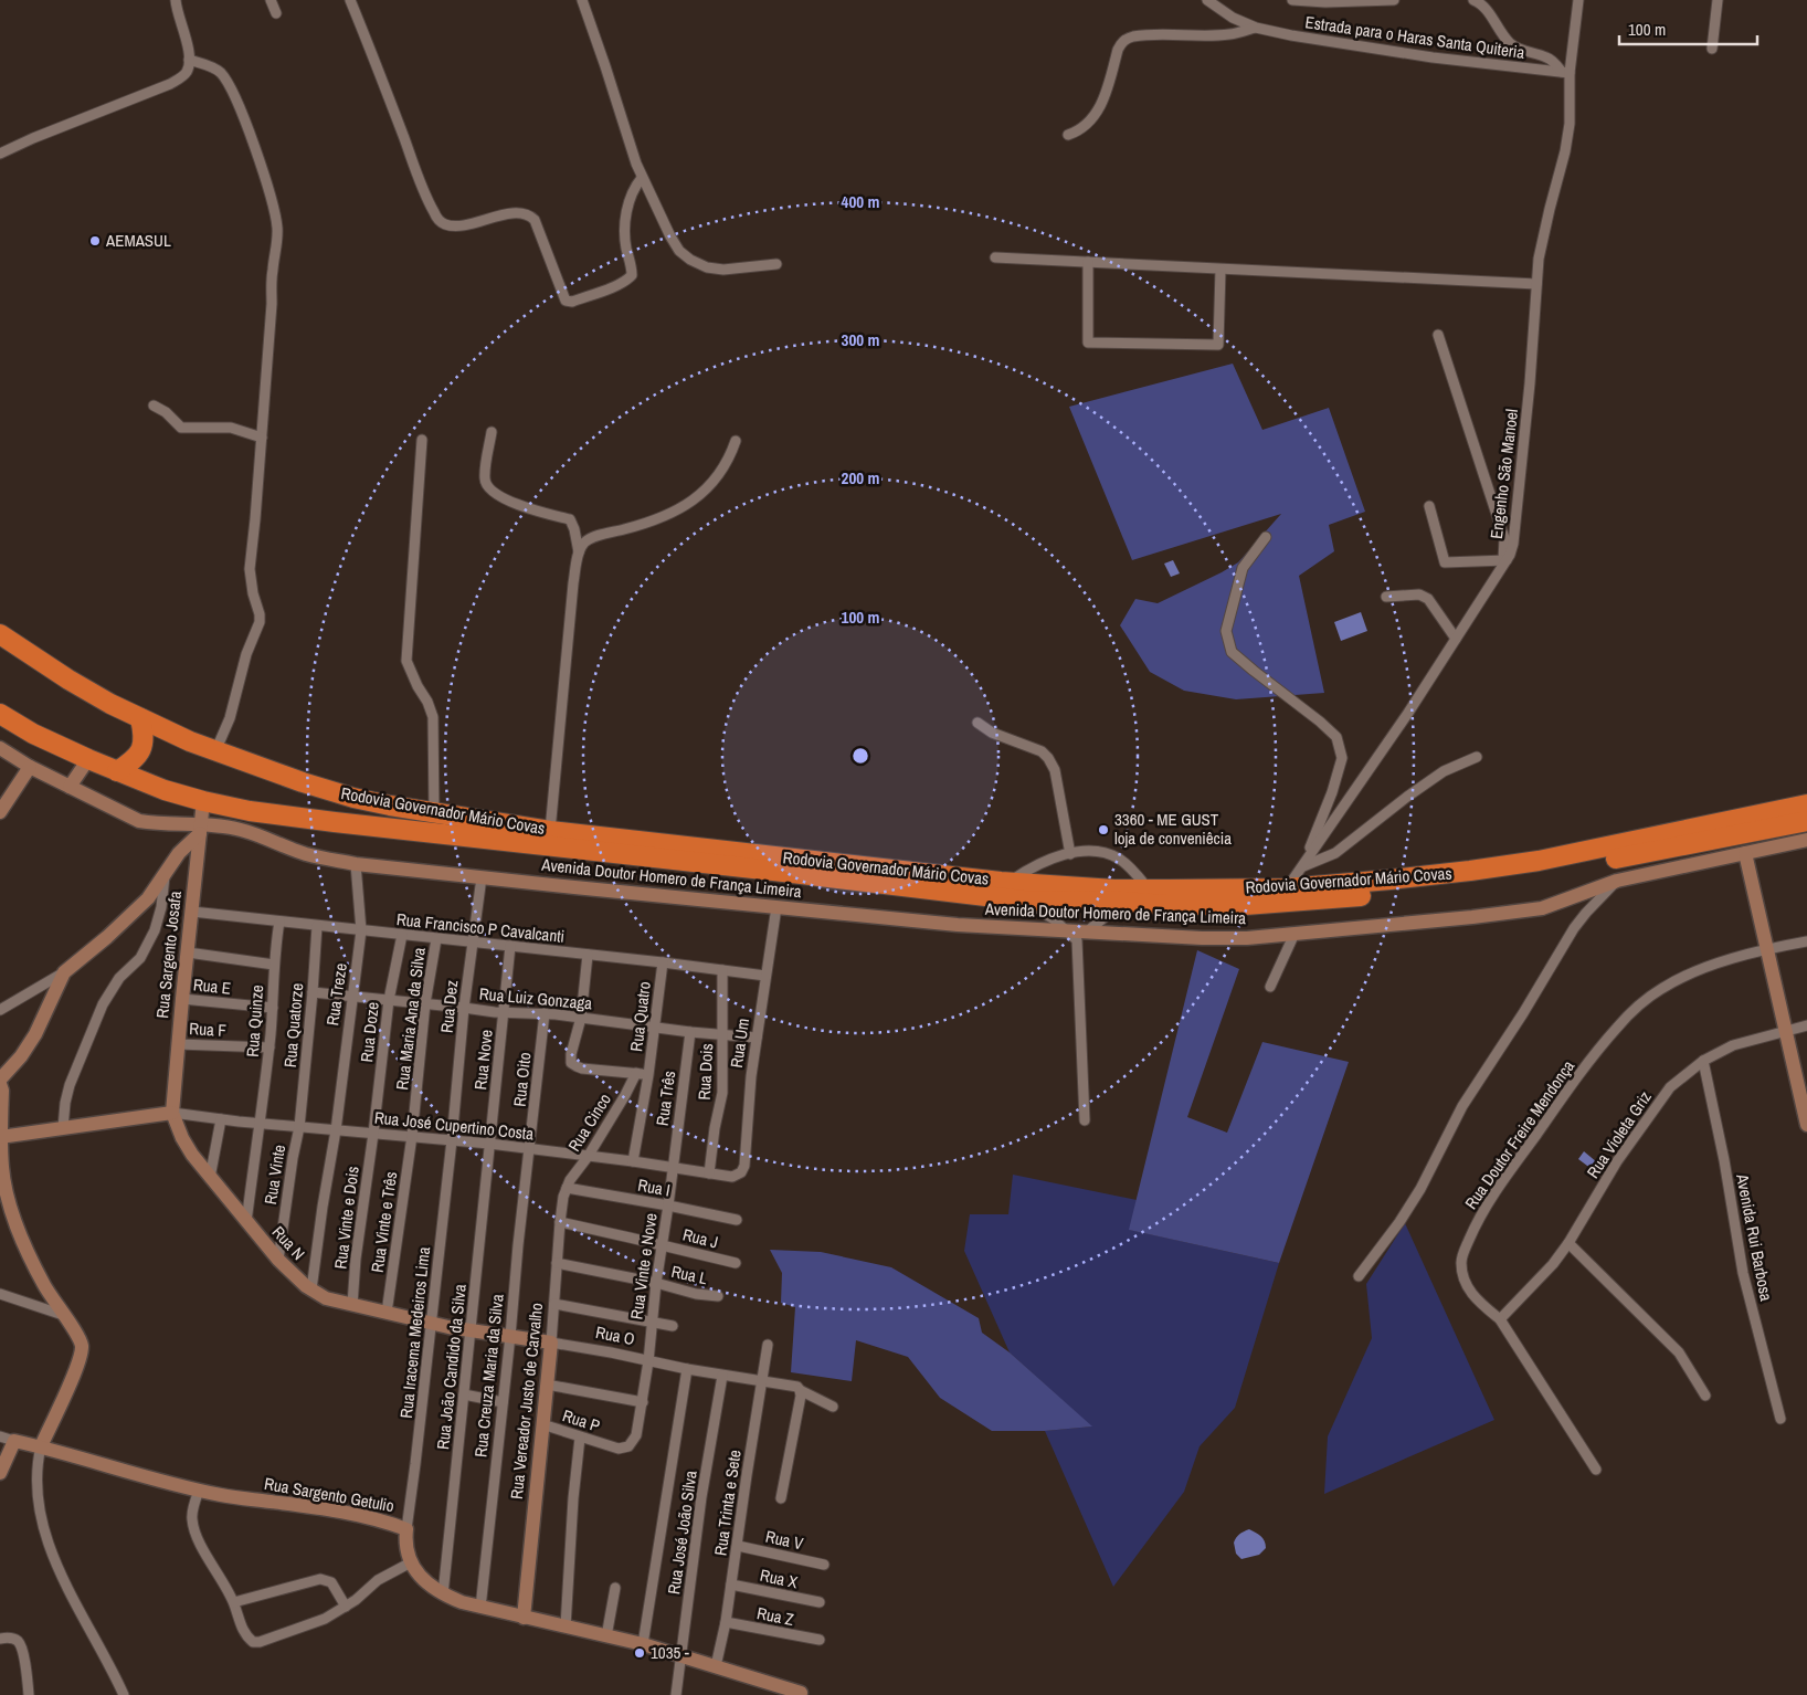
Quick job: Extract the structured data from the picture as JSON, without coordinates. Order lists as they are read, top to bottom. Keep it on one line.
{"streets":{"highway":["Rodovia Governador Mário Covas"],"street":["Estrada para o Haras Santa Quiteria","Engenho São Manoel","Avenida Doutor Homero de França Limeira","Rua Francisco P Cavalcanti","Rua Sargento Josafa","Rua E","Rua Treze","Rua Luiz Gonzaga","Rua Dez","Rua Quatro","Rua Maria Ana da Silva","Rua Quinze","Rua Quatorze","Rua F","Rua Doze","Rua Um","Rua Nove","Rua Dois","Rua Oito","Rua Três","Rua Cinco","Rua José Cupertino Costa","Rua Doutor Freire Mendonça","Rua Violeta Griz","Rua Vinte","Rua I","Rua Vinte e Dois","Rua Vinte e Três","Avenida Rui Barbosa","Rua J","Rua N","Rua Vinte e Nove","Rua L","Rua Iracema Medeiros Lima","Rua O","Rua João Candido da Silva","Rua Creuza Maria da Silva","Rua Vereador Justo de Carvalho","Rua P","Rua Sargento Getulio","Rua Trinta e Sete","Rua José João Silva","Rua V","Rua X","Rua Z"]},"crossings":[["Estrada para o Haras Santa Quiteria","Engenho São Manoel"],["Engenho São Manoel","Rodovia Governador Mário Covas"],["Rodovia Governador Mário Covas","Rua Sargento Josafa"],["Avenida Doutor Homero de França Limeira","Rua Sargento Josafa"],["Avenida Doutor Homero de França Limeira","Rua Treze"],["Avenida Doutor Homero de França Limeira","Rua Dez"],["Avenida Doutor Homero de França Limeira","Rua Um"],["Rua Francisco P Cavalcanti","Rua Sargento Josafa"],["Rua Francisco P Cavalcanti","Rua Treze"],["Rua Francisco P Cavalcanti","Rua Dez"],["Rua Francisco P Cavalcanti","Rua Quatro"],["Rua Francisco P Cavalcanti","Rua Maria Ana da Silva"],["Rua Francisco P Cavalcanti","Rua Quinze"],["Rua Francisco P Cavalcanti","Rua Quatorze"],["Rua Francisco P Cavalcanti","Rua Doze"],["Rua Francisco P Cavalcanti","Rua Um"],["Rua Francisco P Cavalcanti","Rua Nove"],["Rua Francisco P Cavalcanti","Rua Dois"],["Rua Sargento Josafa","Rua E"],["Rua Sargento Josafa","Rua F"],["Rua Sargento Josafa","Rua José Cupertino Costa"],["Rua Sargento Josafa","Rua N"],["Rua E","Rua Quinze"],["Rua Treze","Rua Luiz Gonzaga"],["Rua Treze","Rua José Cupertino Costa"],["Rua Treze","Rua N"],["Rua Luiz Gonzaga","Rua Dez"],["Rua Luiz Gonzaga","Rua Quatro"],["Rua Luiz Gonzaga","Rua Maria Ana da Silva"],["Rua Luiz Gonzaga","Rua Quatorze"],["Rua Luiz Gonzaga","Rua Doze"],["Rua Luiz Gonzaga","Rua Um"],["Rua Luiz Gonzaga","Rua Nove"],["Rua Luiz Gonzaga","Rua Dois"],["Rua Luiz Gonzaga","Rua Oito"],["Rua Luiz Gonzaga","Rua Três"],["Rua Dez","Rua José Cupertino Costa"],["Rua Dez","Rua Iracema Medeiros Lima"],["Rua Quatro","Rua Cinco"],["Rua Quatro","Rua José Cupertino Costa"],["Rua Maria Ana da Silva","Rua José Cupertino Costa"],["Rua Maria Ana da Silva","Rua Vinte e Três"],["Rua Quinze","Rua F"],["Rua Quinze","Rua José Cupertino Costa"],["Rua Quinze","Rua N"],["Rua Quatorze","Rua José Cupertino Costa"],["Rua Quatorze","Rua Vinte"],["Rua Doze","Rua José Cupertino Costa"],["Rua Doze","Rua Vinte e Dois"],["Rua Um","Rua José Cupertino Costa"],["Rua Nove","Rua José Cupertino Costa"],["Rua Nove","Rua João Candido da Silva"],["Rua Dois","Rua José Cupertino Costa"],["Rua Oito","Rua José Cupertino Costa"],["Rua Oito","Rua Creuza Maria da Silva"],["Rua Três","Rua José Cupertino Costa"],["Rua Três","Rua Vinte e Nove"],["Rua Cinco","Rua José Cupertino Costa"],["Rua Cinco","Rua I"],["Rua Cinco","Rua Vereador Justo de Carvalho"],["Rua José Cupertino Costa","Rua Vinte"],["Rua José Cupertino Costa","Rua Vinte e Dois"],["Rua José Cupertino Costa","Rua Vinte e Três"],["Rua José Cupertino Costa","Rua N"],["Rua José Cupertino Costa","Rua Vinte e Nove"],["Rua José Cupertino Costa","Rua Iracema Medeiros Lima"],["Rua José Cupertino Costa","Rua João Candido da Silva"],["Rua José Cupertino Costa","Rua Creuza Maria da Silva"],["Rua Doutor Freire Mendonça","Rua Violeta Griz"],["Rua Violeta Griz","Avenida Rui Barbosa"],["Rua Vinte","Rua N"],["Rua I","Rua Vinte e Nove"],["Rua I","Rua Vereador Justo de Carvalho"],["Rua Vinte e Dois","Rua N"],["Rua Vinte e Três","Rua N"],["Rua J","Rua Vinte e Nove"],["Rua J","Rua Vereador Justo de Carvalho"],["Rua N","Rua Iracema Medeiros Lima"],["Rua N","Rua O"],["Rua Vinte e Nove","Rua L"],["Rua Vinte e Nove","Rua O"],["Rua Vinte e Nove","Rua P"],["Rua L","Rua Vereador Justo de Carvalho"],["Rua Iracema Medeiros Lima","Rua O"],["Rua Iracema Medeiros Lima","Rua Sargento Getulio"],["Rua O","Rua João Candido da Silva"],["Rua O","Rua Creuza Maria da Silva"],["Rua O","Rua Vereador Justo de Carvalho"],["Rua O","Rua Trinta e Sete"],["Rua O","Rua José João Silva"],["Rua Vereador Justo de Carvalho","Rua P"],["Rua Trinta e Sete","Rua V"],["Rua Trinta e Sete","Rua X"],["Rua Trinta e Sete","Rua Z"]],"places":["AEMASUL","3360 - ME GUST loja de conveniêcia","1035 -"],"scale_bar":"100 m","rings":["400 m","300 m","200 m","100 m"]}
